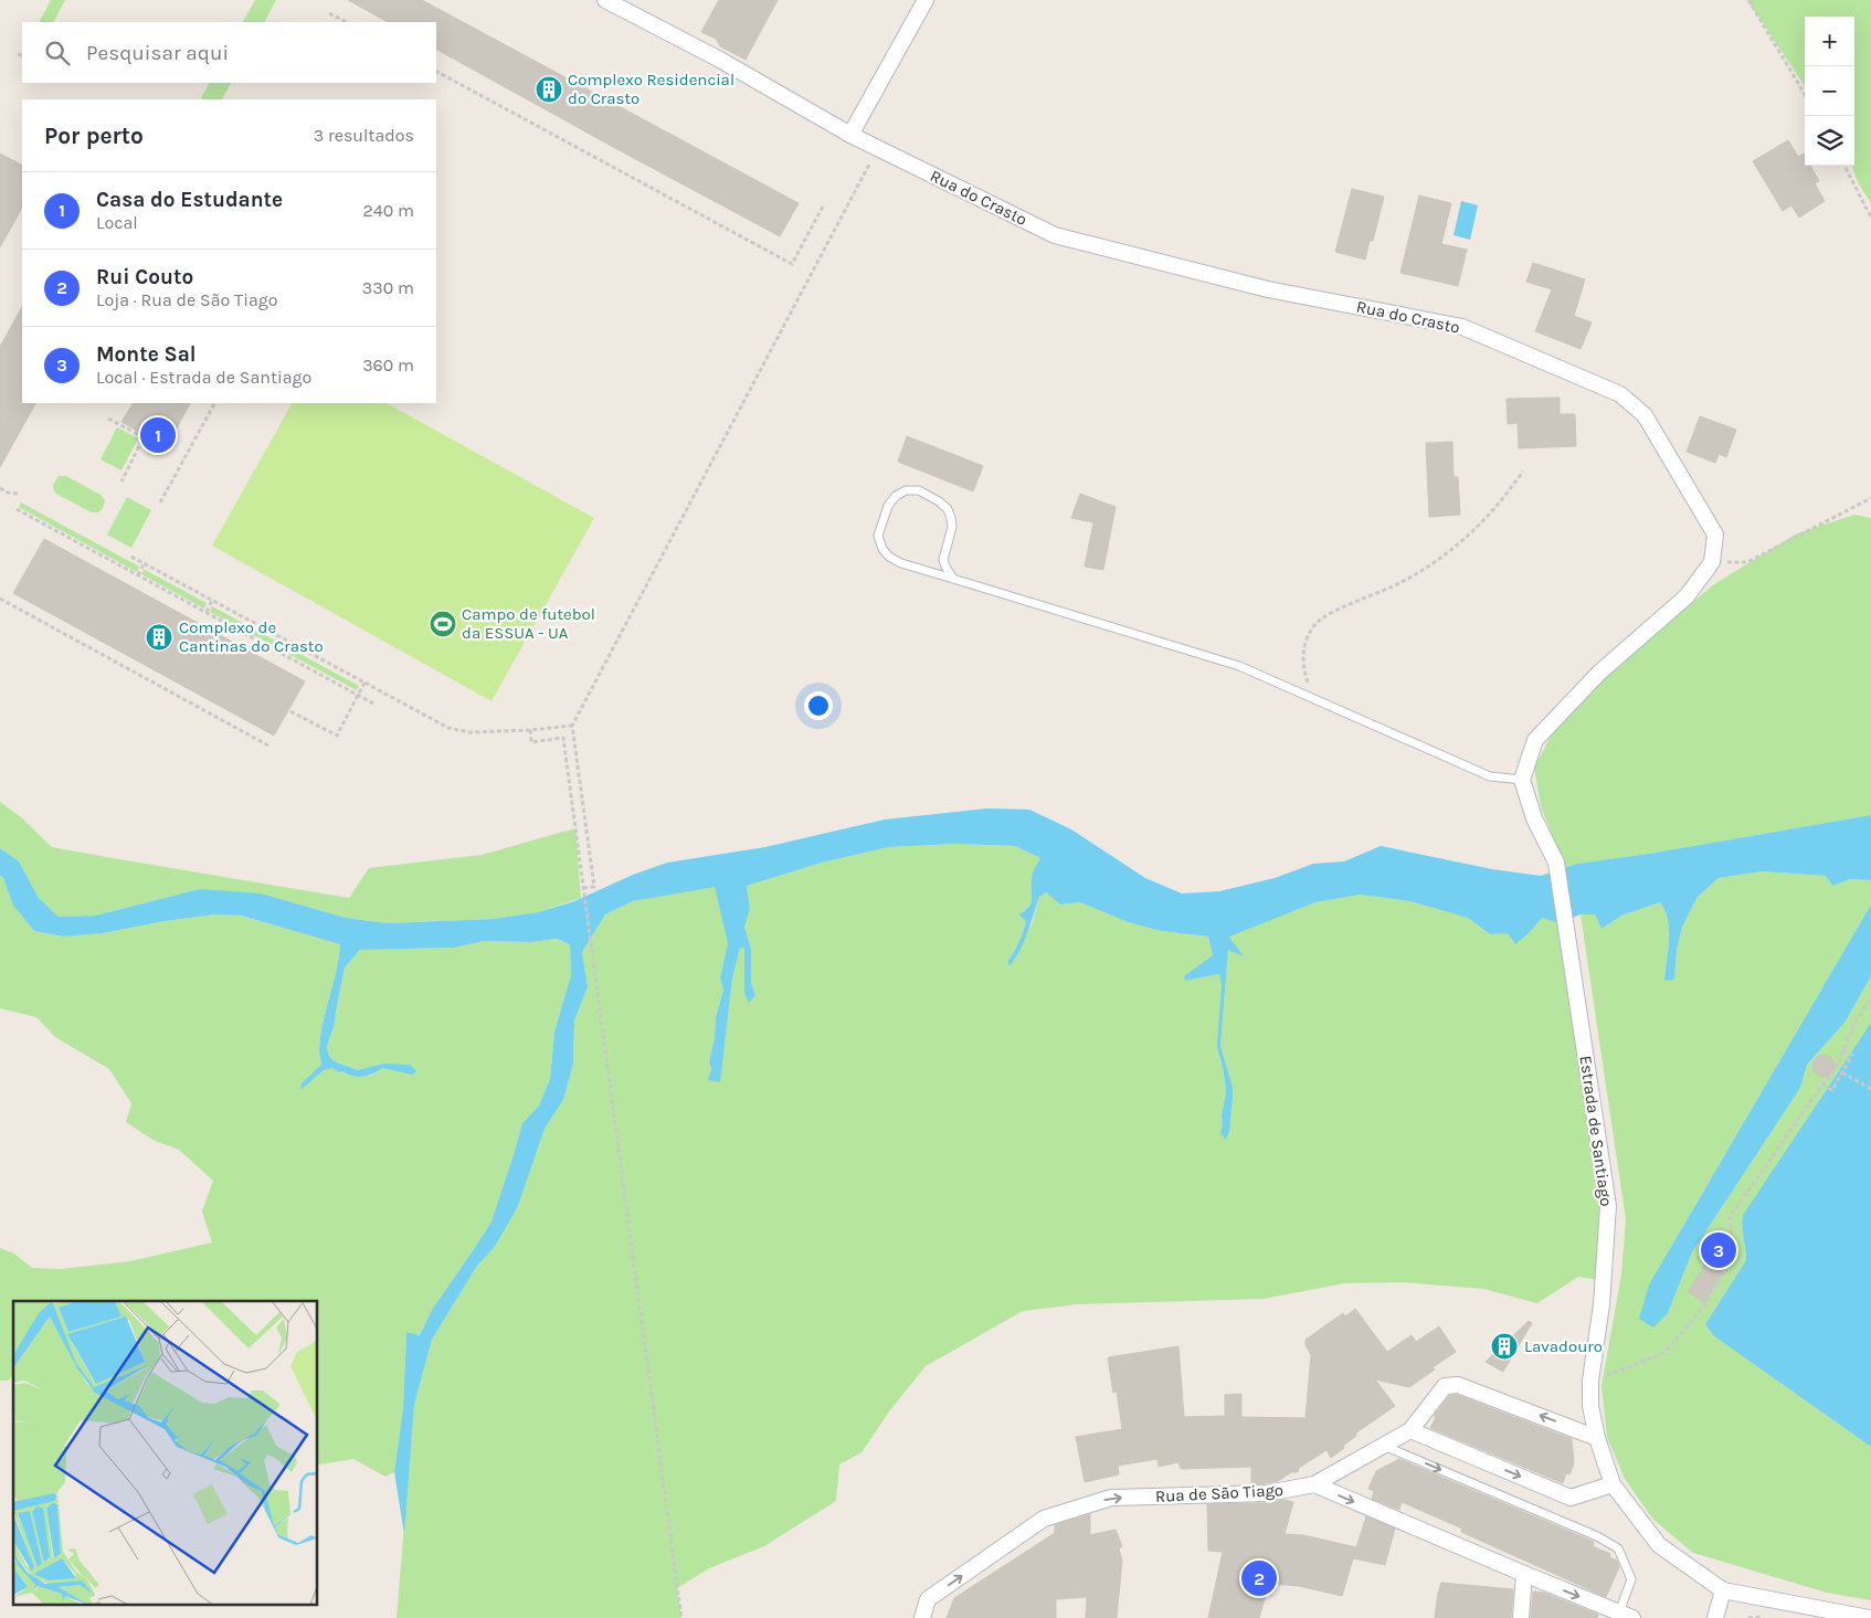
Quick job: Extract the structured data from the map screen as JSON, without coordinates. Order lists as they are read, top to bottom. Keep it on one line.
{"streets":{"street":["Rua do Crasto","Estrada de Santiago","Rua de São Tiago"]},"crossings":[["Rua do Crasto","Estrada de Santiago"]],"one_way":["Rua de São Tiago"],"places":{"building":["Complexo Residencial do Crasto","Complexo de Cantinas do Crasto","Lavadouro"],"sports":["Campo de futebol da ESSUA - UA"]},"page":{"map_buttons":["+","−"],"search":"Pesquisar aqui","heading":["Por perto","3 resultados"],"list":[{"mark":"1","name":"Casa do Estudante","note":"Local","value":"240 m"},{"mark":"2","name":"Rui Couto","note":"Loja · Rua de São Tiago","value":"330 m"},{"mark":"3","name":"Monte Sal","note":"Local · Estrada de Santiago","value":"360 m"}],"pins":["1","3","2"]}}
